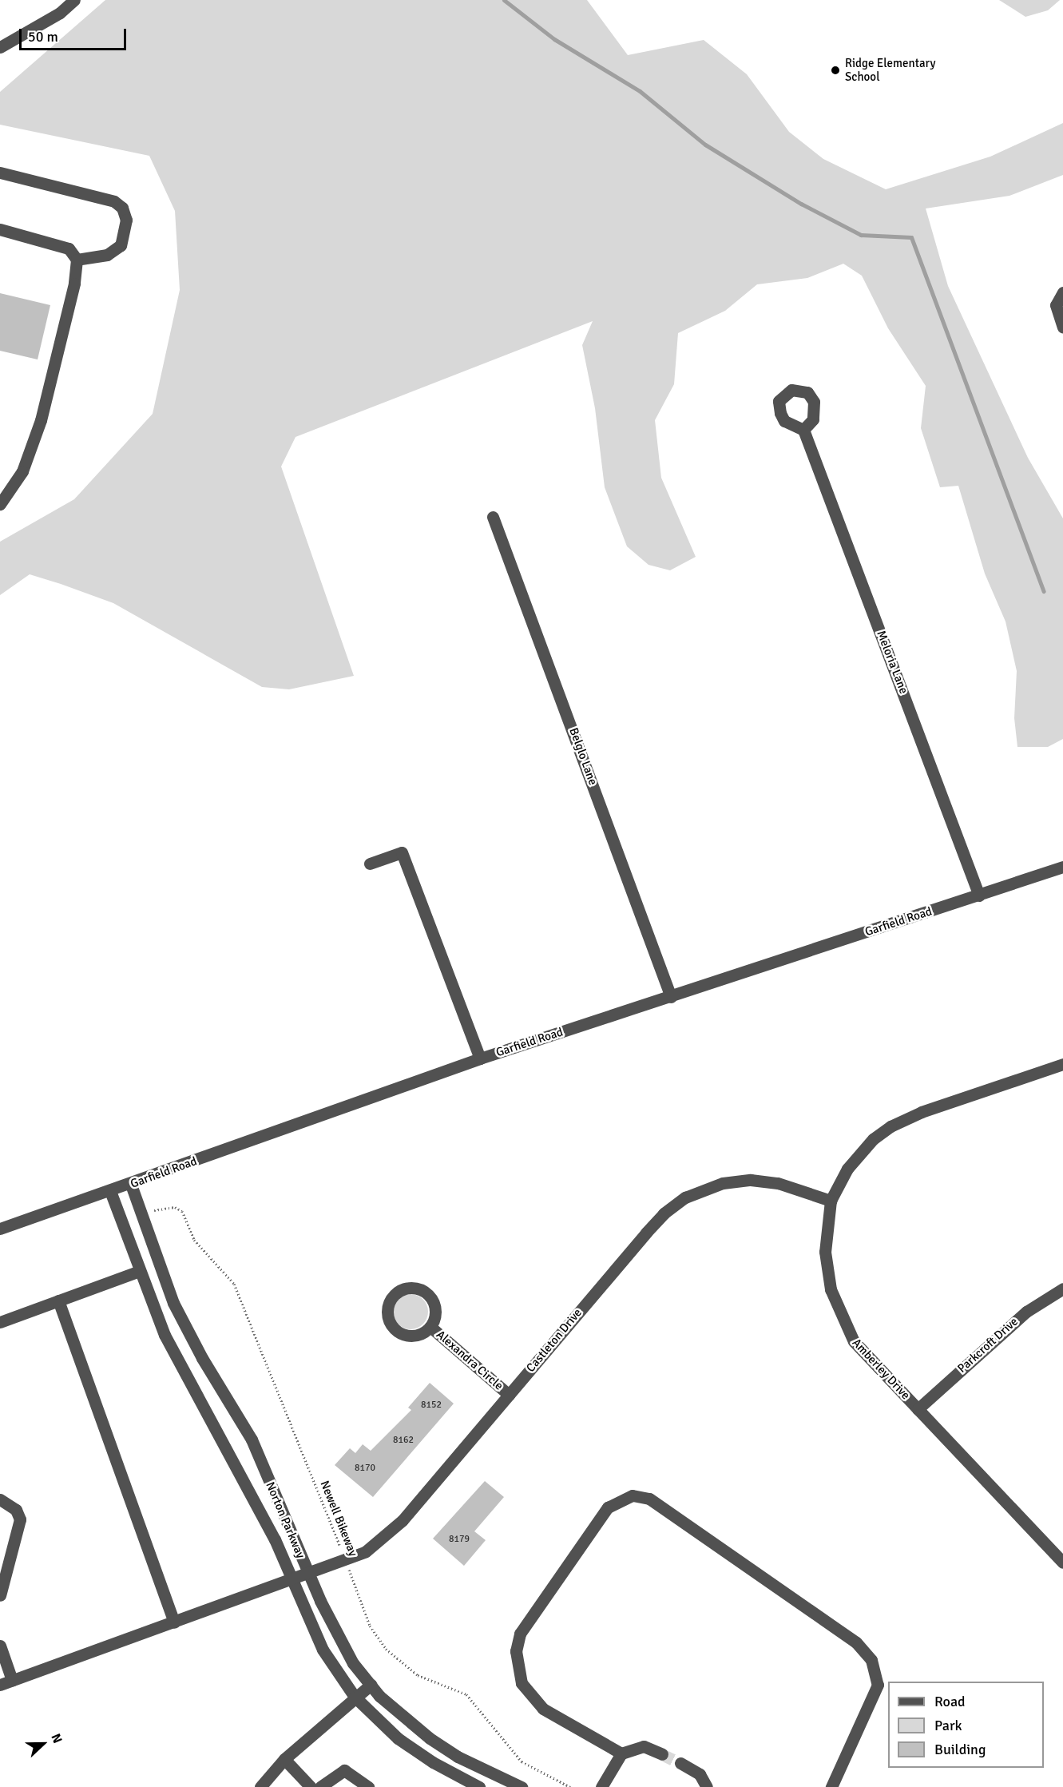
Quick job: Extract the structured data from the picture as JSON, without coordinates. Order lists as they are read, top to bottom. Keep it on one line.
{"streets":{"street":["Meloria Lane","Belglo Lane","Garfield Road","Castleton Drive","Parkcroft Drive","Alexandra Circle","Amberley Drive","Norton Parkway"],"path":["Newell Bikeway"]},"crossings":[["Meloria Lane","Garfield Road"],["Belglo Lane","Garfield Road"],["Garfield Road","Norton Parkway"],["Castleton Drive","Alexandra Circle"],["Castleton Drive","Amberley Drive"],["Castleton Drive","Newell Bikeway"],["Castleton Drive","Norton Parkway"],["Parkcroft Drive","Amberley Drive"]],"places":["Ridge Elementary School"],"house_numbers":["8152","8162","8170","8179"],"legend":["Road","Park","Building"],"scale_bar":"50 m","north":"right"}
